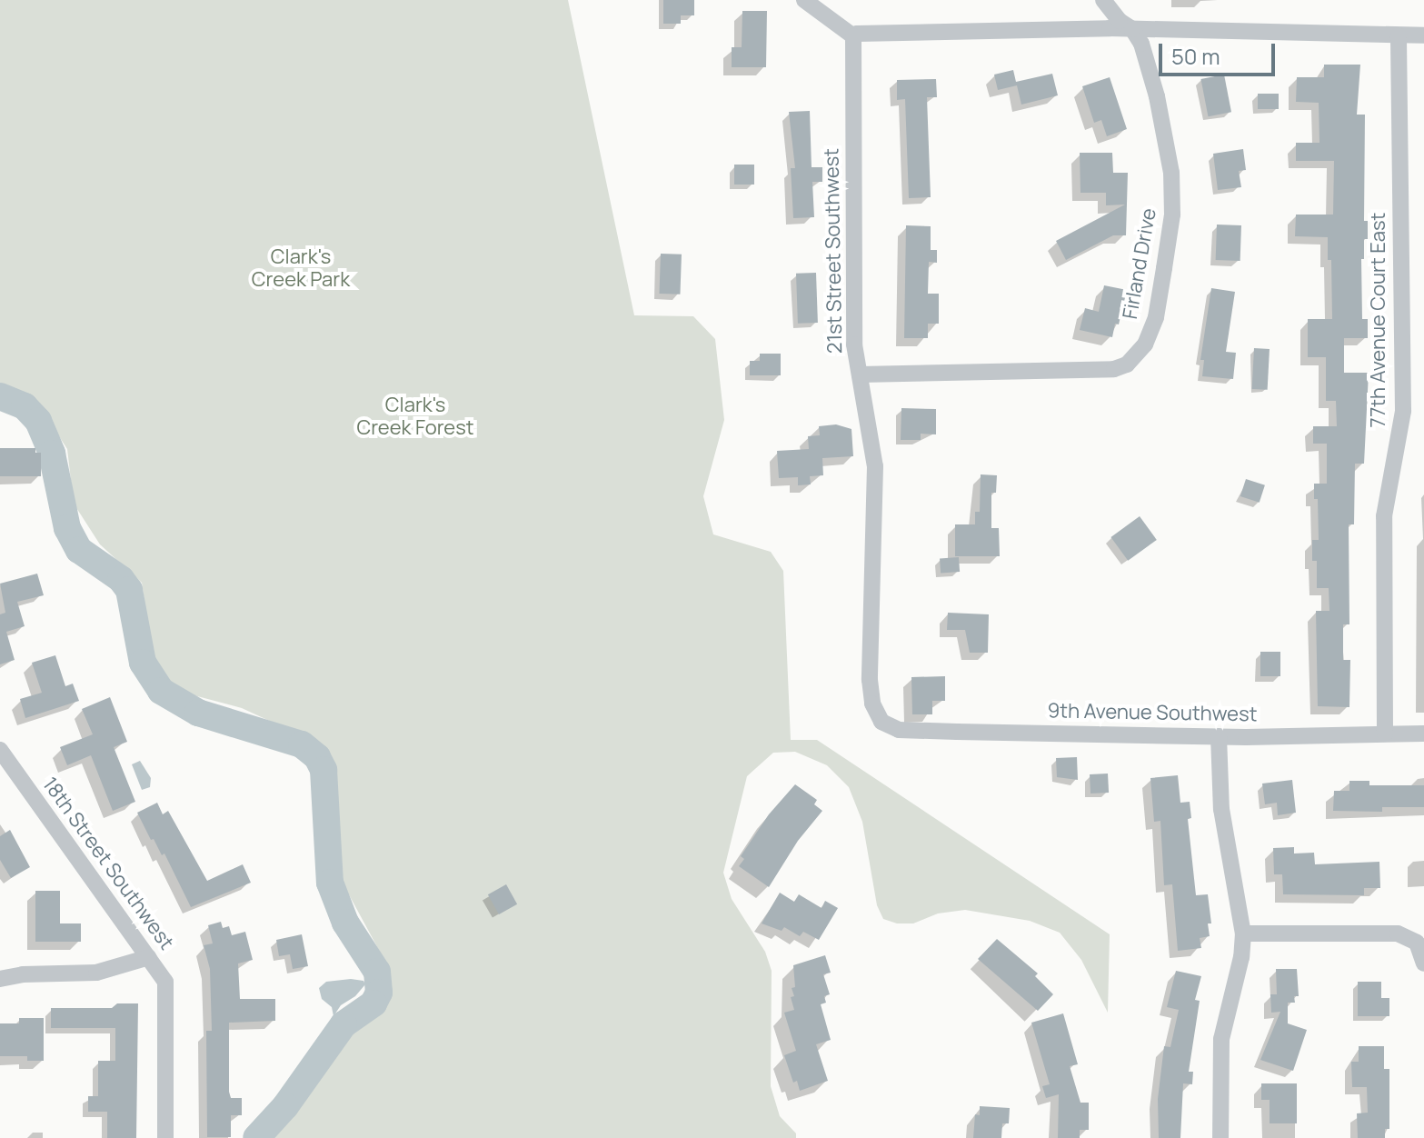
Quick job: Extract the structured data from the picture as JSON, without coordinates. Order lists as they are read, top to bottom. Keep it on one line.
{"streets":{"street":["21st Street Southwest","Firland Drive","77th Avenue Court East","9th Avenue Southwest","18th Street Southwest"]},"crossings":[["21st Street Southwest","Firland Drive"],["21st Street Southwest","9th Avenue Southwest"],["77th Avenue Court East","9th Avenue Southwest"]],"parks":["Clark's Creek Park","Clark's Creek Forest"],"scale_bar":"50 m"}
